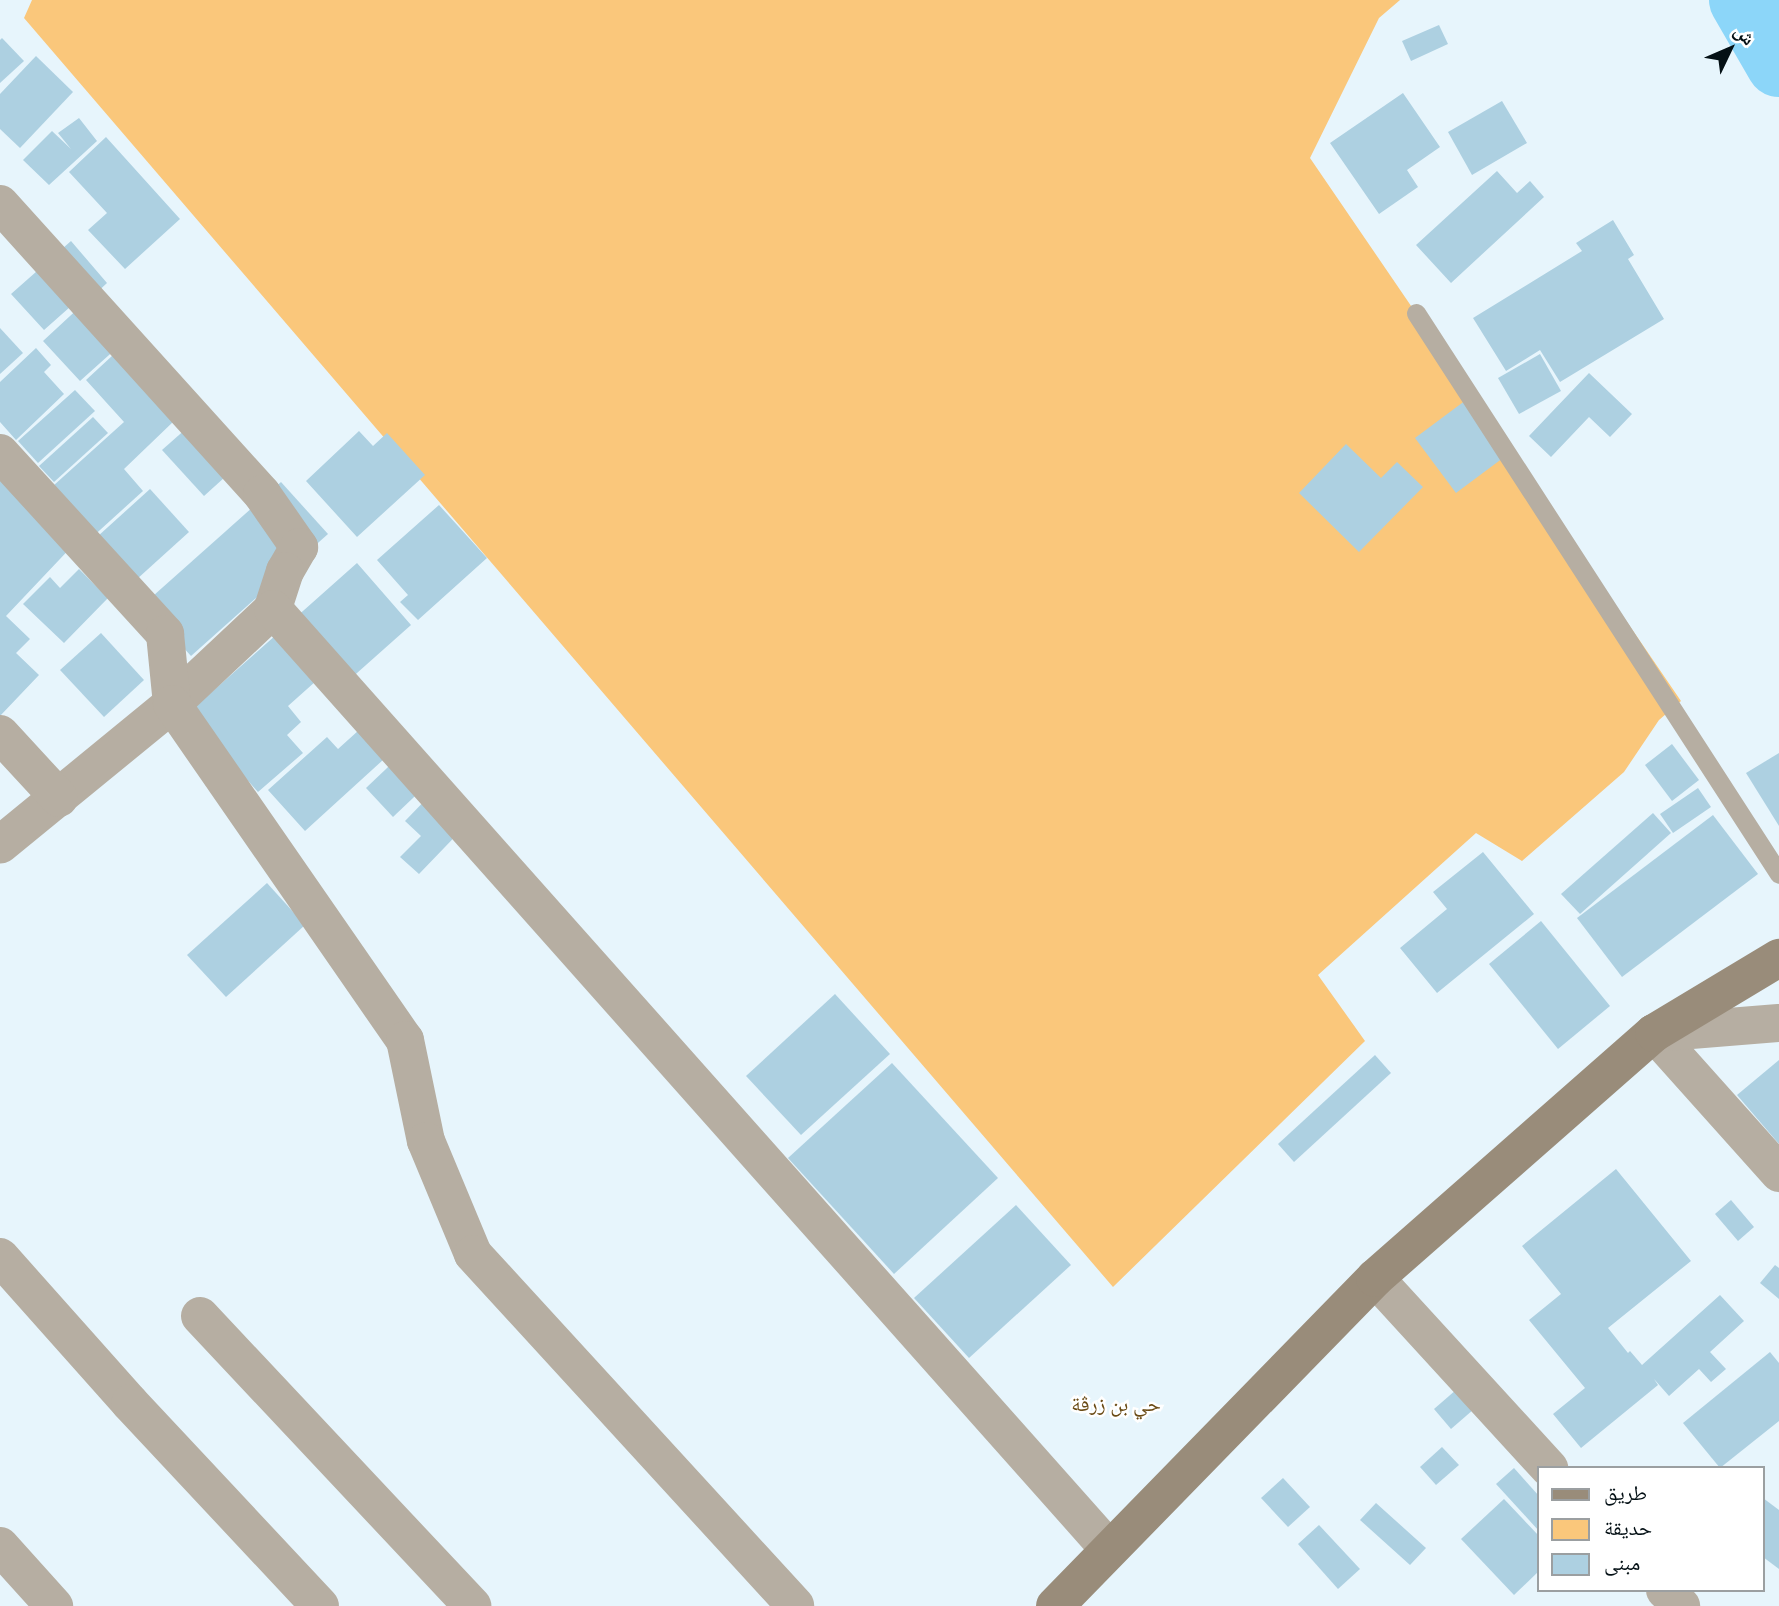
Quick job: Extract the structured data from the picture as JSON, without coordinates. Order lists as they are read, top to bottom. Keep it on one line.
{"districts":["حي بن زرڤة"],"legend":["طريق","حديقة","مبنى"],"north":"top right"}
